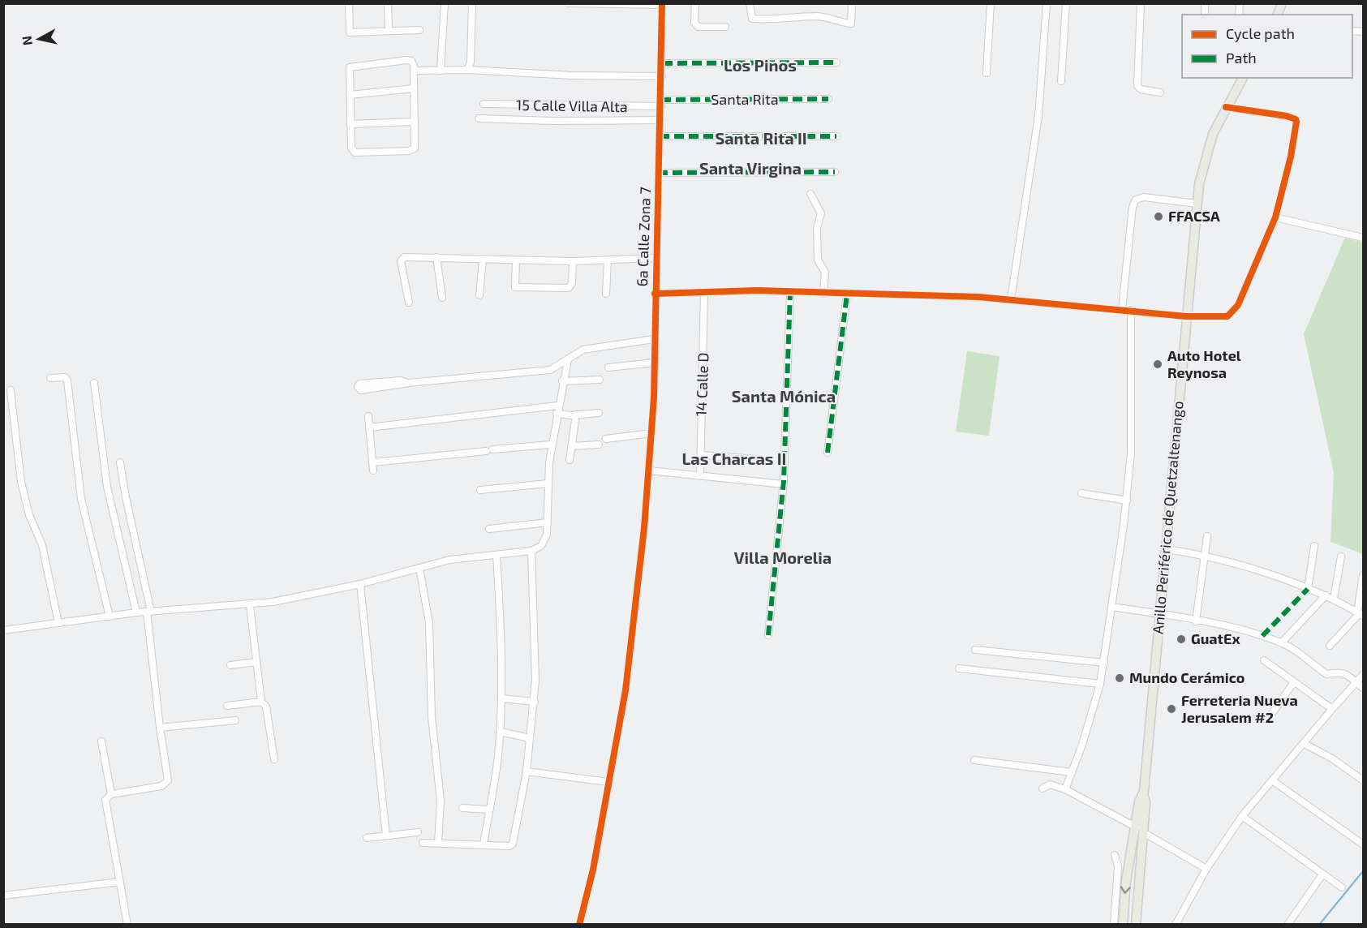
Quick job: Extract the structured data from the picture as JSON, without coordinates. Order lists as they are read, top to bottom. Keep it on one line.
{"streets":{"highway":["Anillo Periférico de Quetzaltenango"],"street":["Santa Rita","15 Calle Villa Alta","6a Calle Zona 7","14 Calle D"]},"crossings":[["Santa Rita","15 Calle Villa Alta"],["Santa Rita","6a Calle Zona 7"],["15 Calle Villa Alta","6a Calle Zona 7"]],"districts":["Los Pinos","Santa Rita II","Santa Virgina","Santa Mónica","Las Charcas II","Villa Morelia"],"places":["FFACSA","Auto Hotel Reynosa","GuatEx","Mundo Cerámico","Ferreteria Nueva Jerusalem #2"],"legend":["Cycle path","Path"],"north":"left"}
